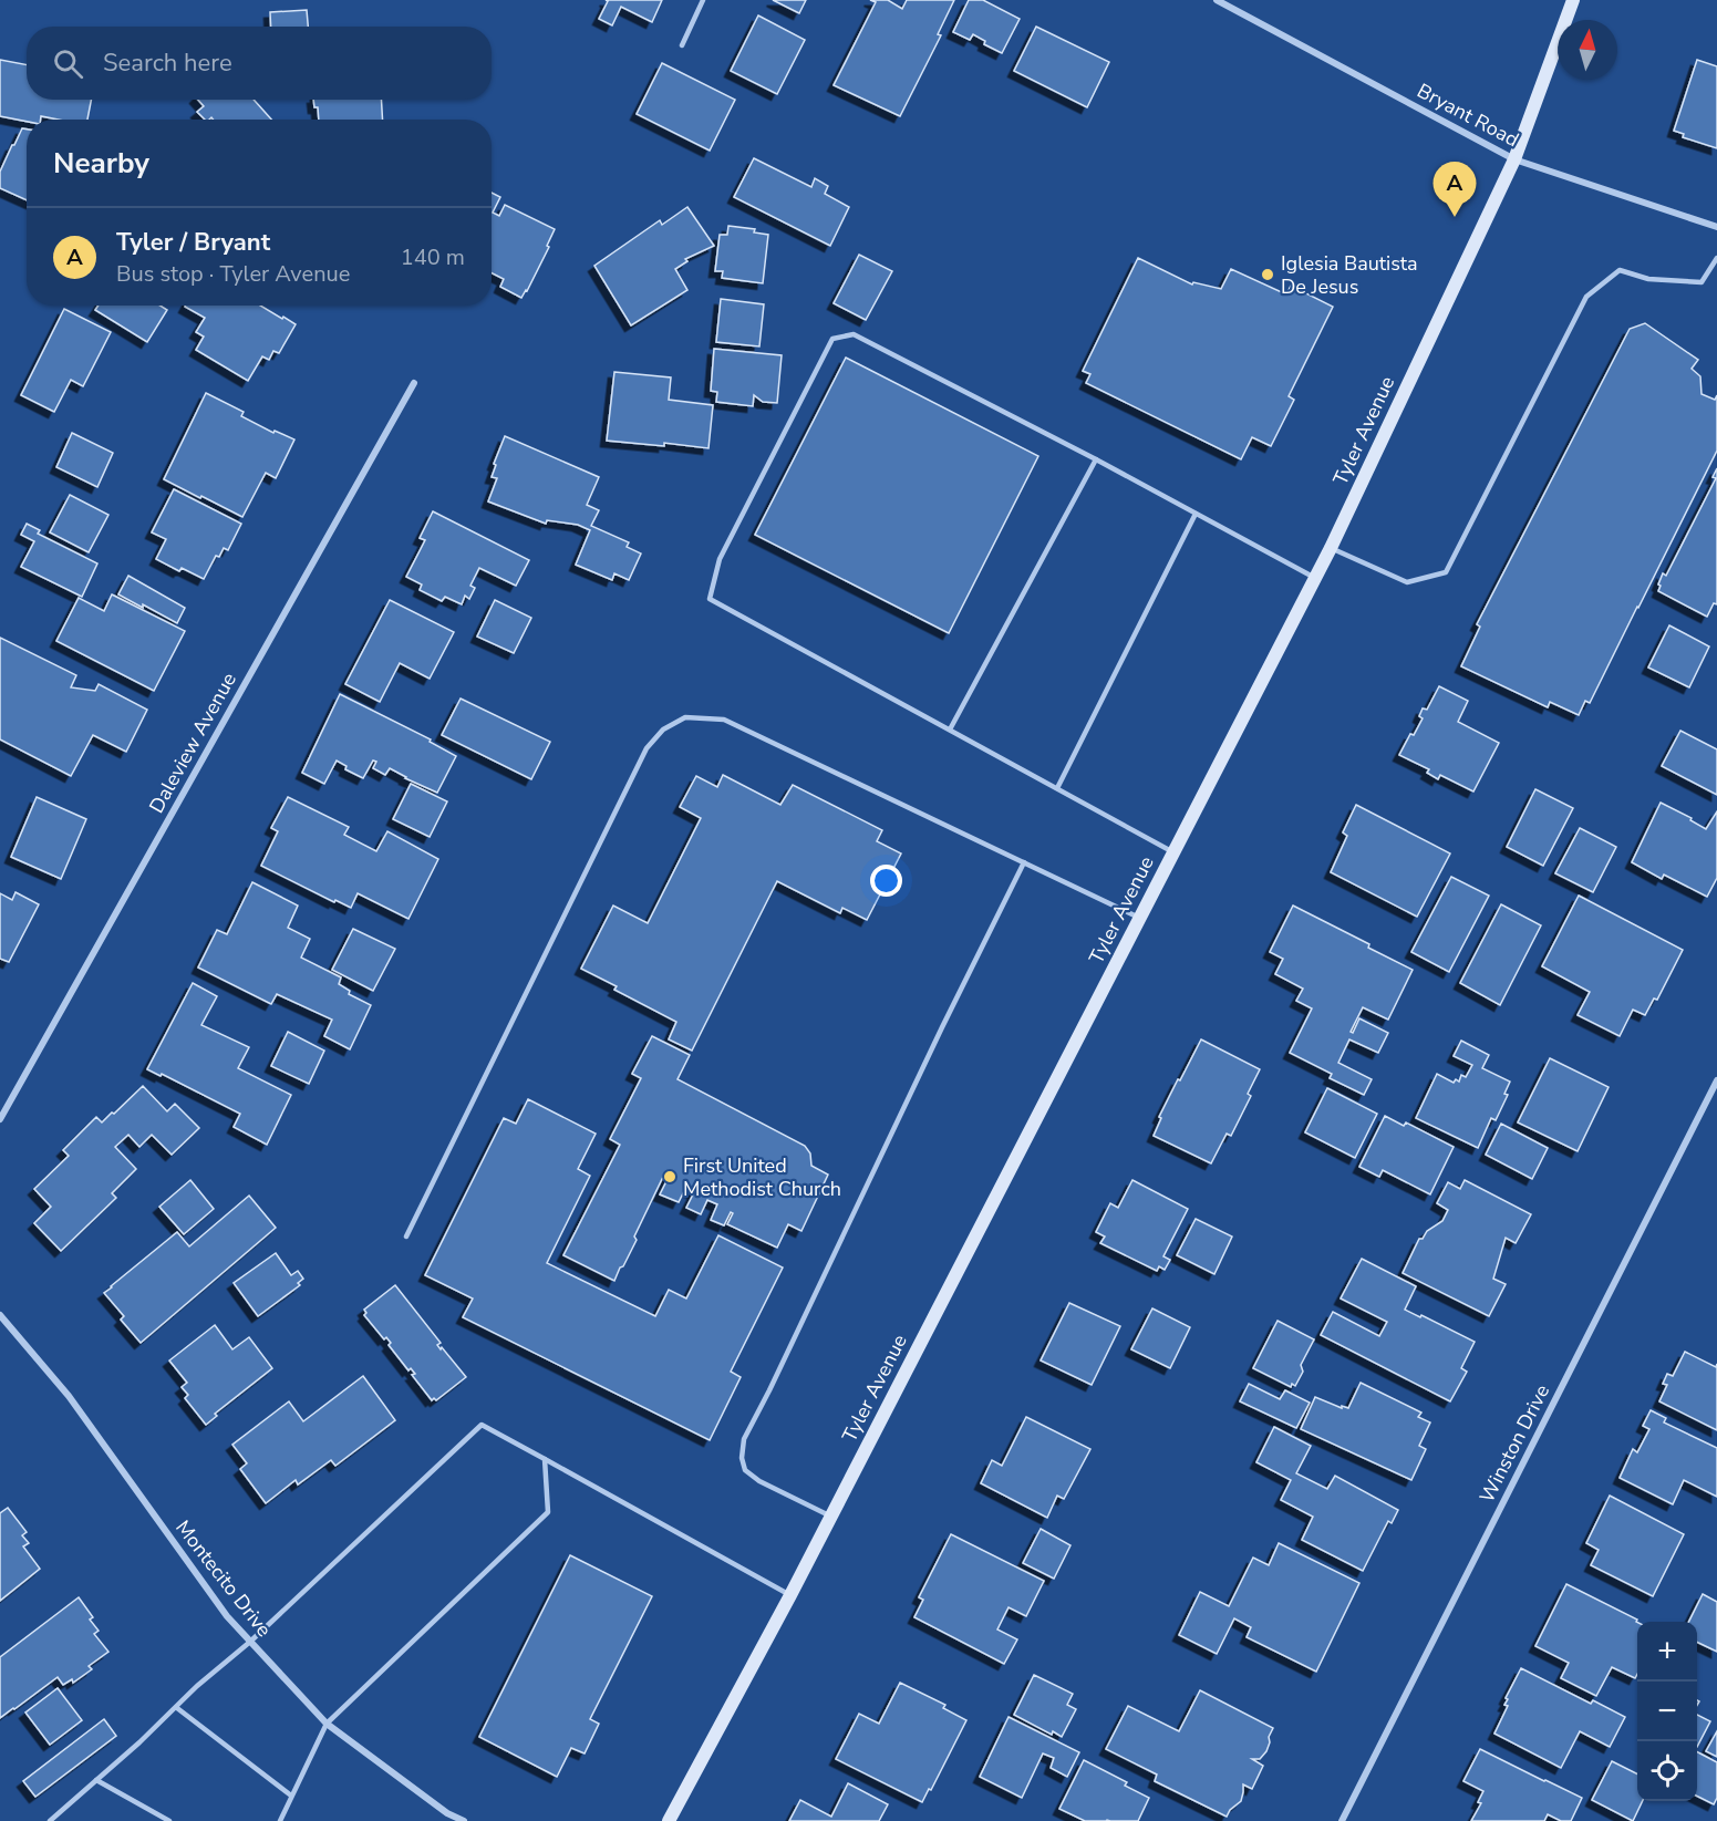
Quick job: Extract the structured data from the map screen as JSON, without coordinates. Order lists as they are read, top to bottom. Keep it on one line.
{"streets":{"main road":["Tyler Avenue"],"street":["Bryant Road","Daleview Avenue","Winston Drive","Montecito Drive"]},"crossings":[["Bryant Road","Tyler Avenue"]],"places":["Iglesia Bautista De Jesus","First United Methodist Church"],"north":"top","page":{"search":"Search here","heading":"Nearby","pins":"A","list":[{"mark":"A","name":"Tyler / Bryant","note":"Bus stop · Tyler Avenue","value":"140 m"}],"map_buttons":["+","−"]}}
